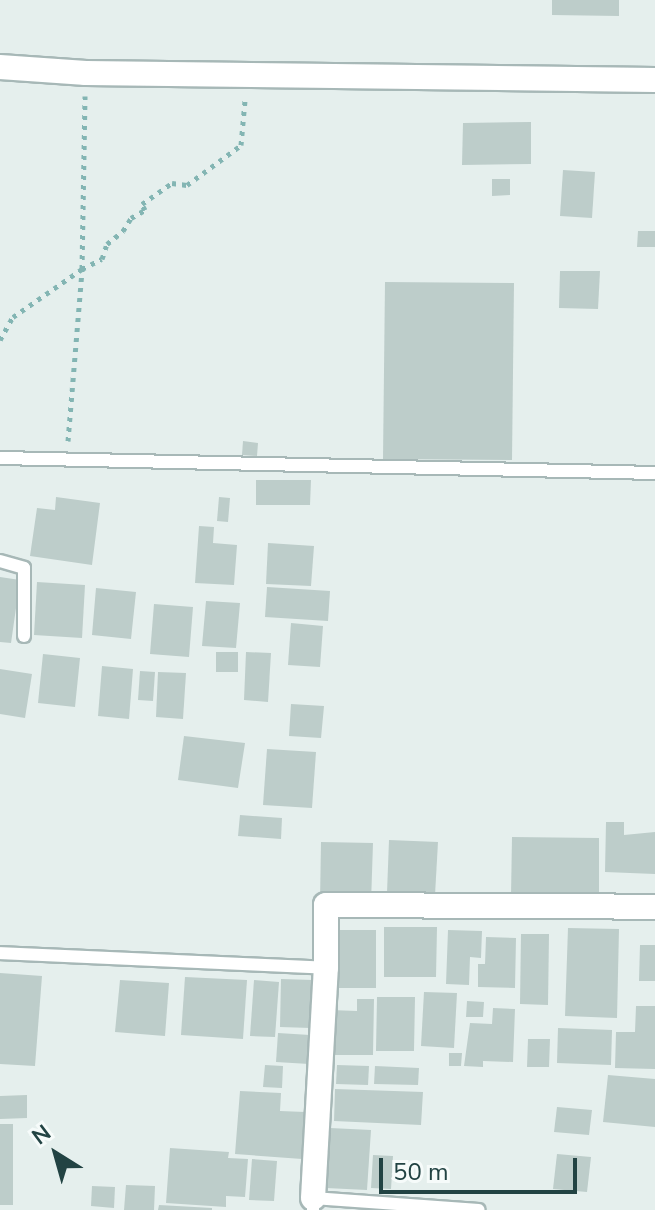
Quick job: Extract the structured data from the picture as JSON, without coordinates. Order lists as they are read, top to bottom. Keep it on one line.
{"scale_bar":"50 m","north":"top left"}
